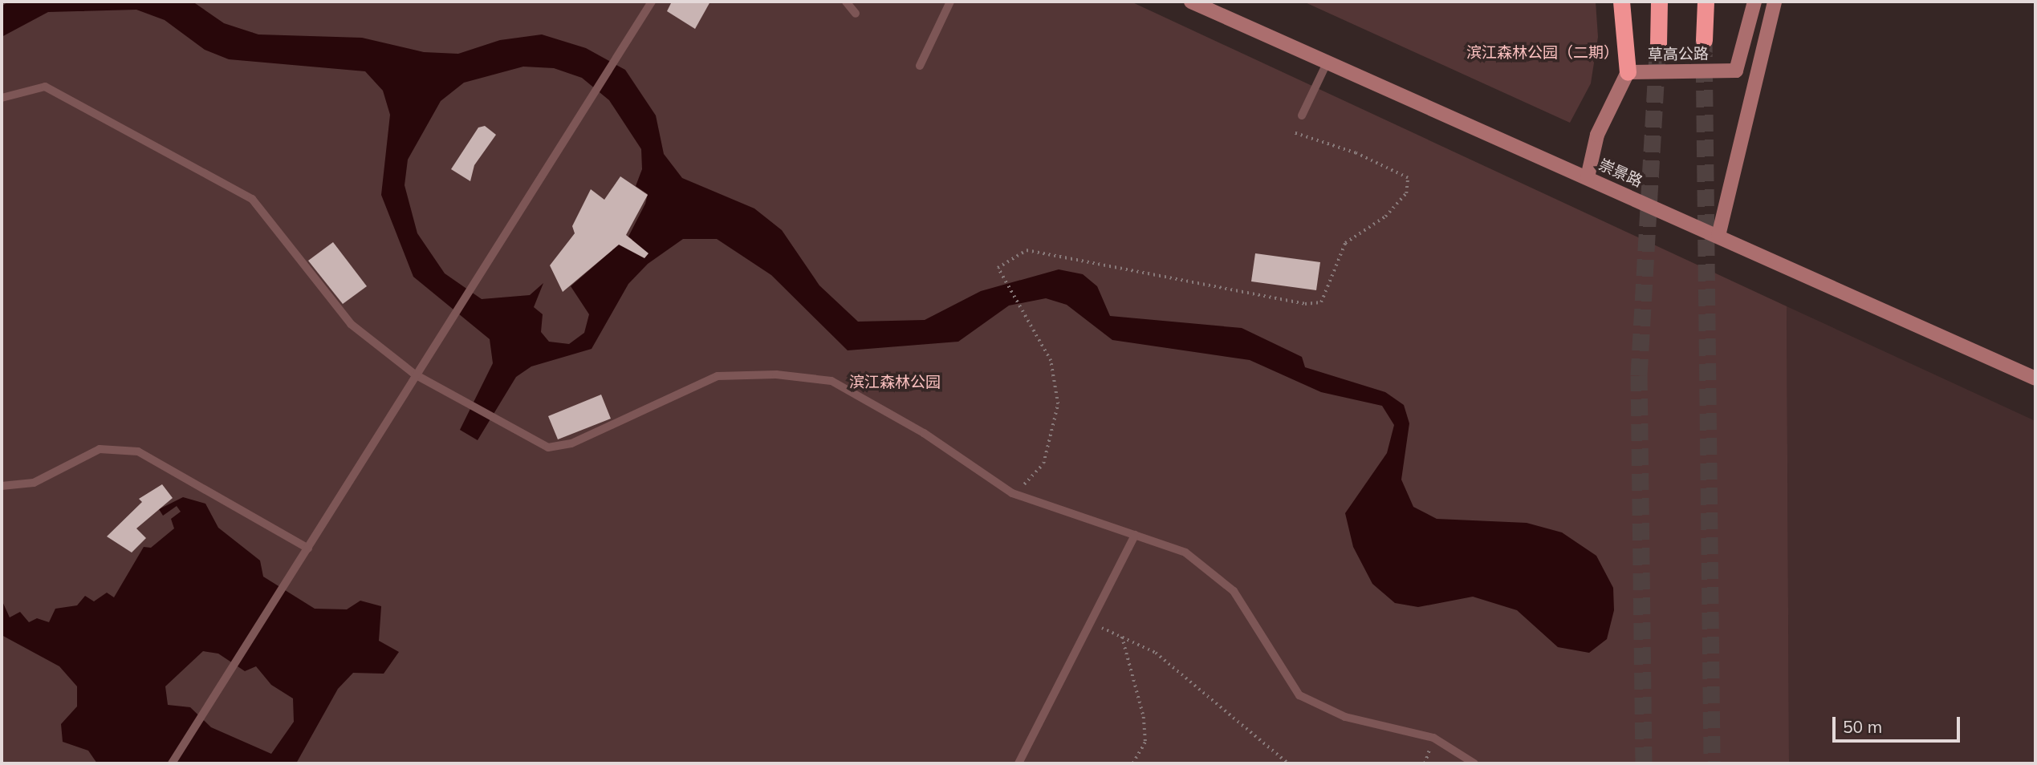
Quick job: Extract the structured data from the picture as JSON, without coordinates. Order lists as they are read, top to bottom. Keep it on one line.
{"streets":{"street":["草高公路","崇景路"]},"crossings":[["草高公路","崇景路"]],"parks":["滨江森林公园（二期）","滨江森林公园"],"scale_bar":"50 m"}
